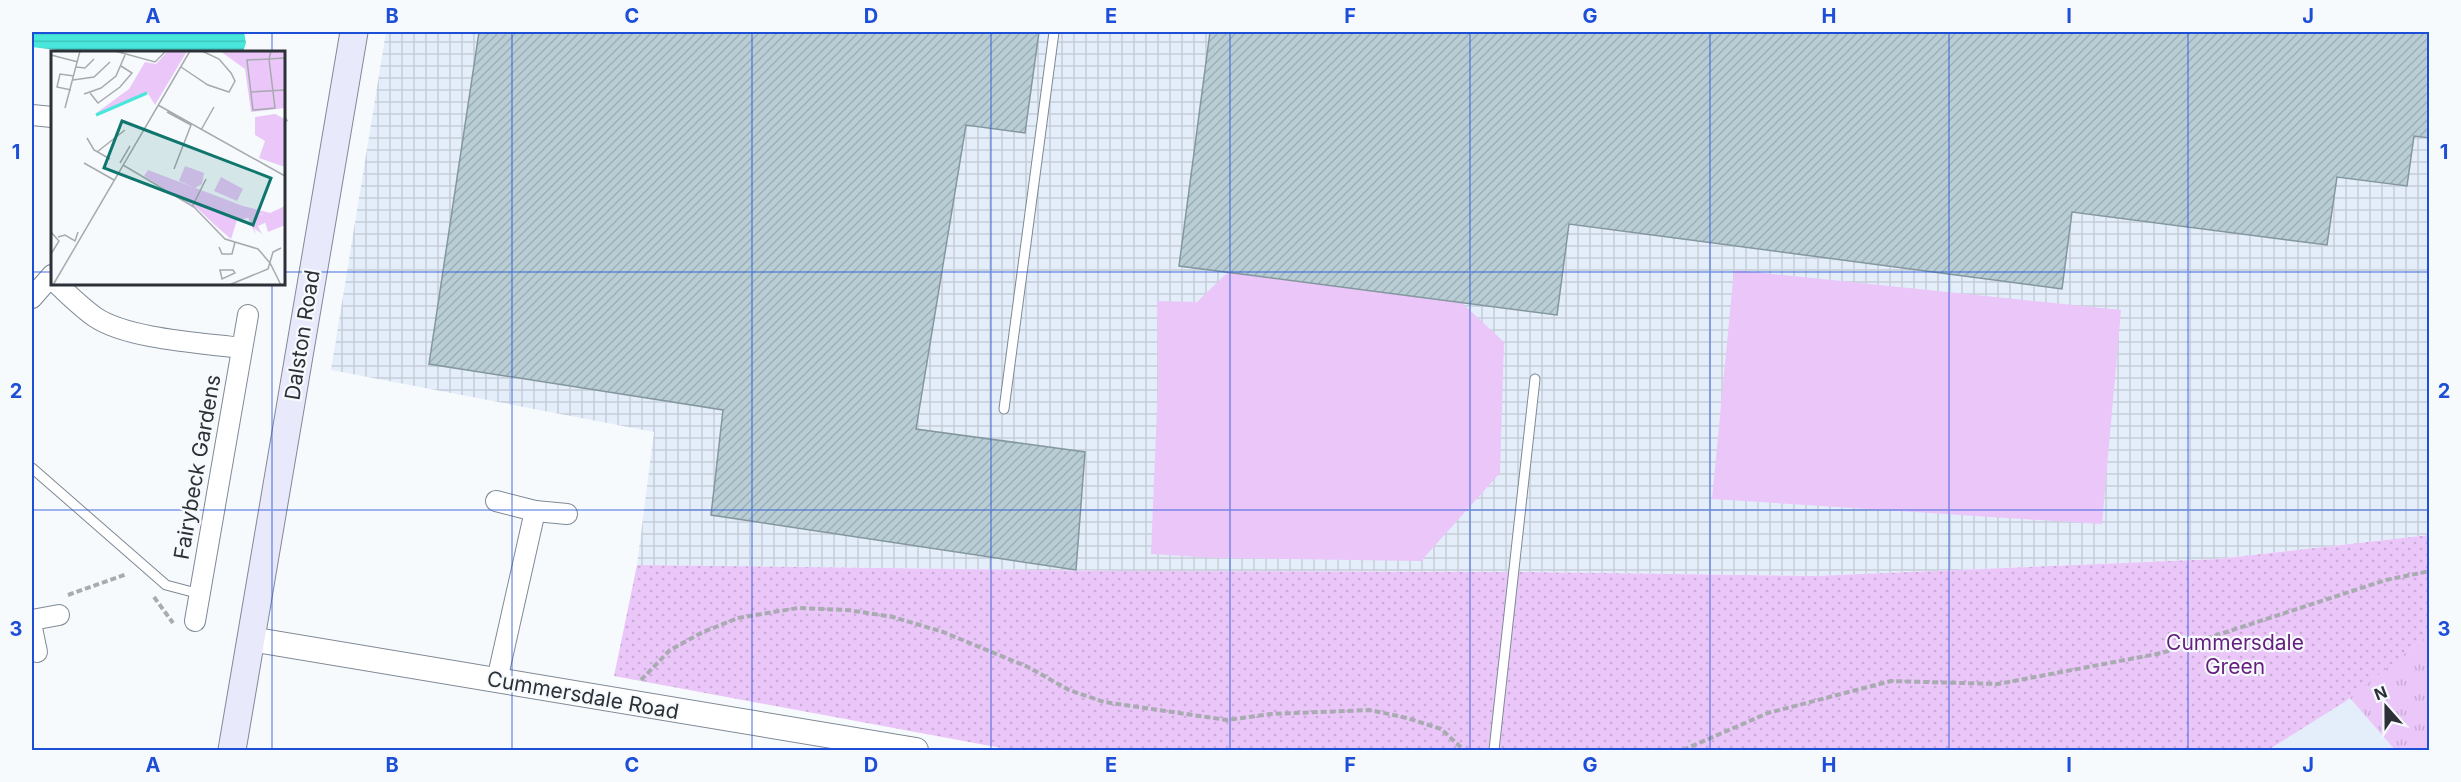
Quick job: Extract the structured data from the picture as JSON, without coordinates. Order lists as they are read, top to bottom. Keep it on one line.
{"streets":{"main road":["Dalston Road"],"street":["Fairybeck Gardens","Cummersdale Road"]},"crossings":[["Dalston Road","Cummersdale Road"]],"parks":["Cummersdale Green"],"north":"top","grid":{"columns":["A","B","C","D","E","F","G","H","I","J"],"rows":["1","2","3"]}}
